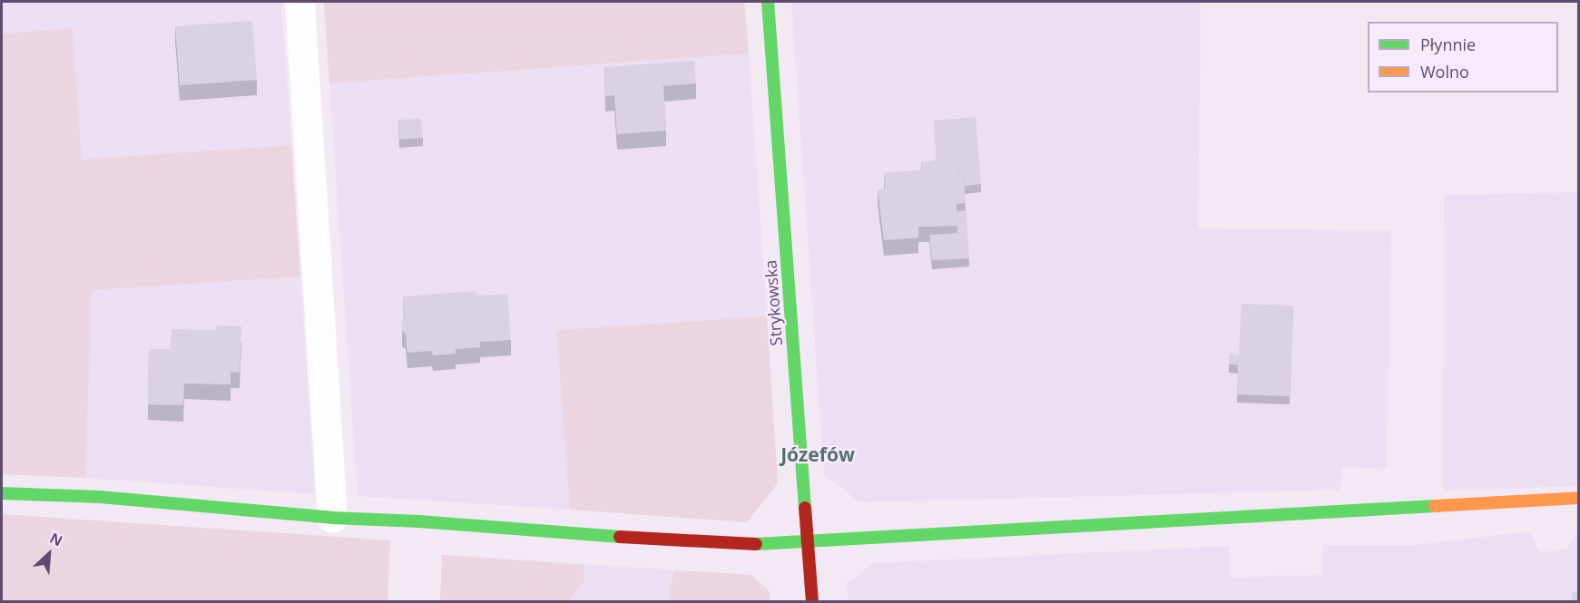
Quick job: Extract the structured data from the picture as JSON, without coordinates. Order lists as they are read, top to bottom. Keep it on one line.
{"streets":{"street":["Strykowska"]},"districts":["Józefów"],"legend":["Płynnie","Wolno"],"north":"top right"}
